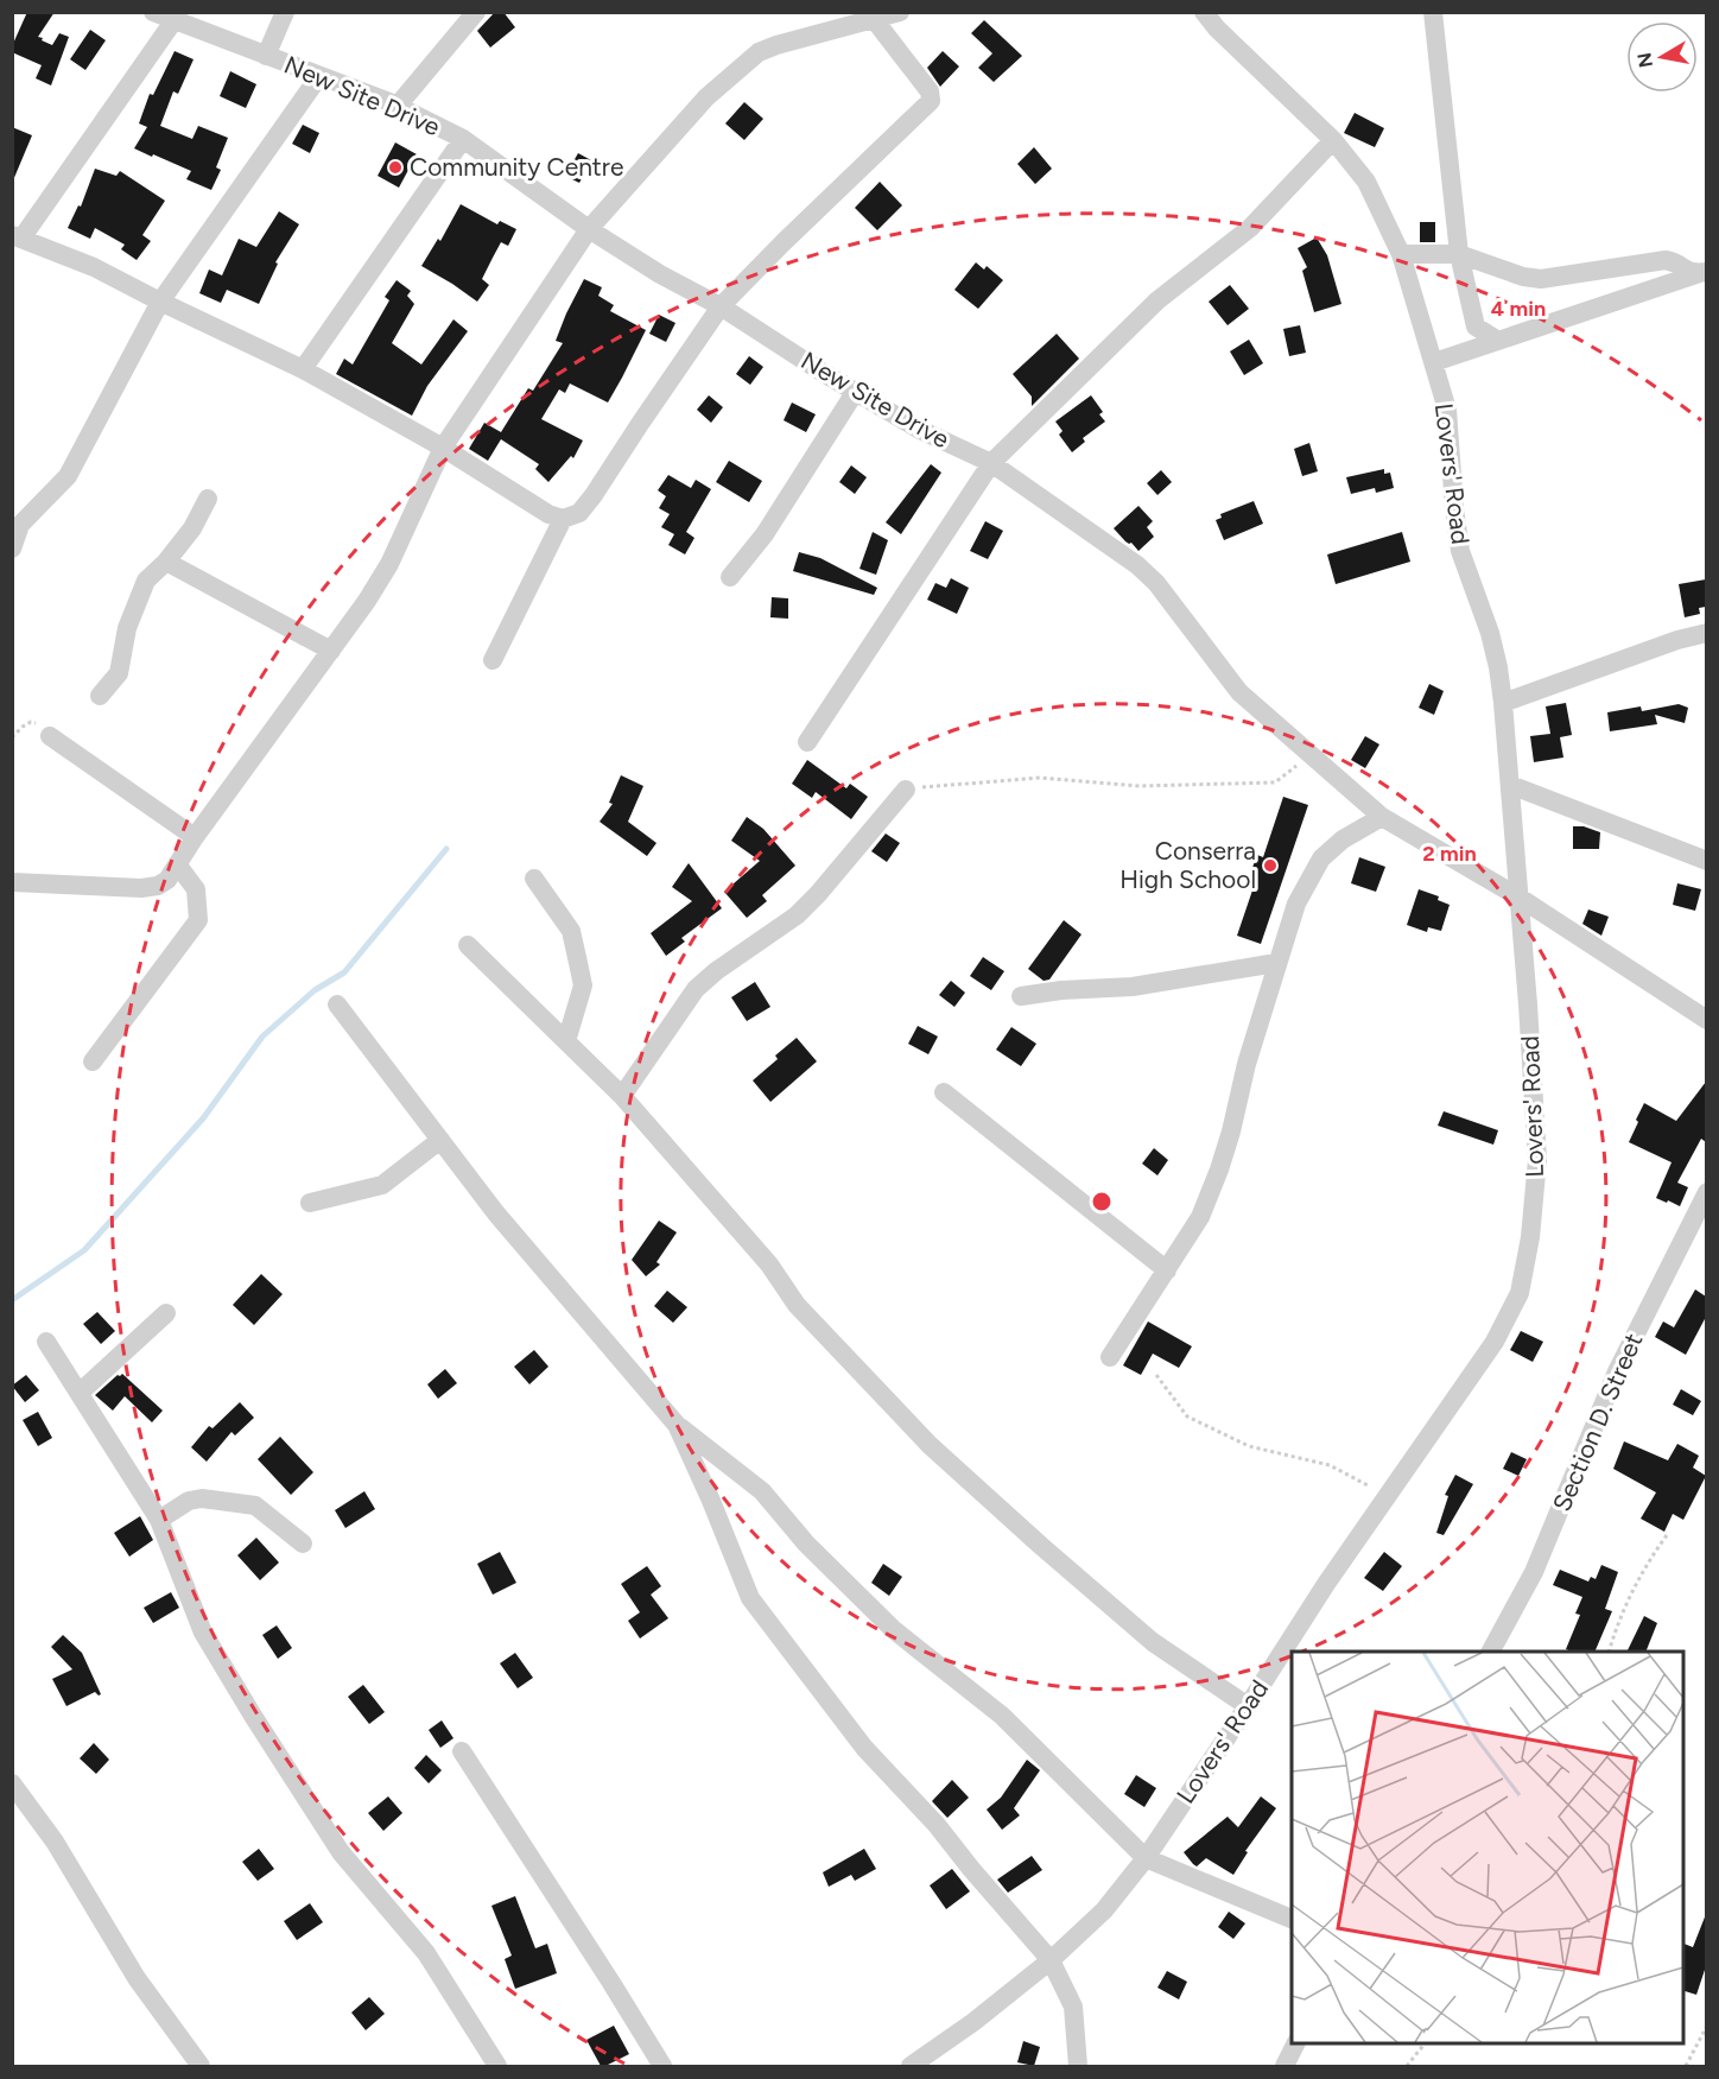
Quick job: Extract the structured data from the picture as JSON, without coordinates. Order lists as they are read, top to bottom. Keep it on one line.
{"streets":{"street":["New Site Drive","Lovers' Road","Section D. Street"]},"crossings":[["New Site Drive","Lovers' Road"]],"places":["Community Centre","Conserra High School"],"north":"left","rings":["4 min","2 min"]}
